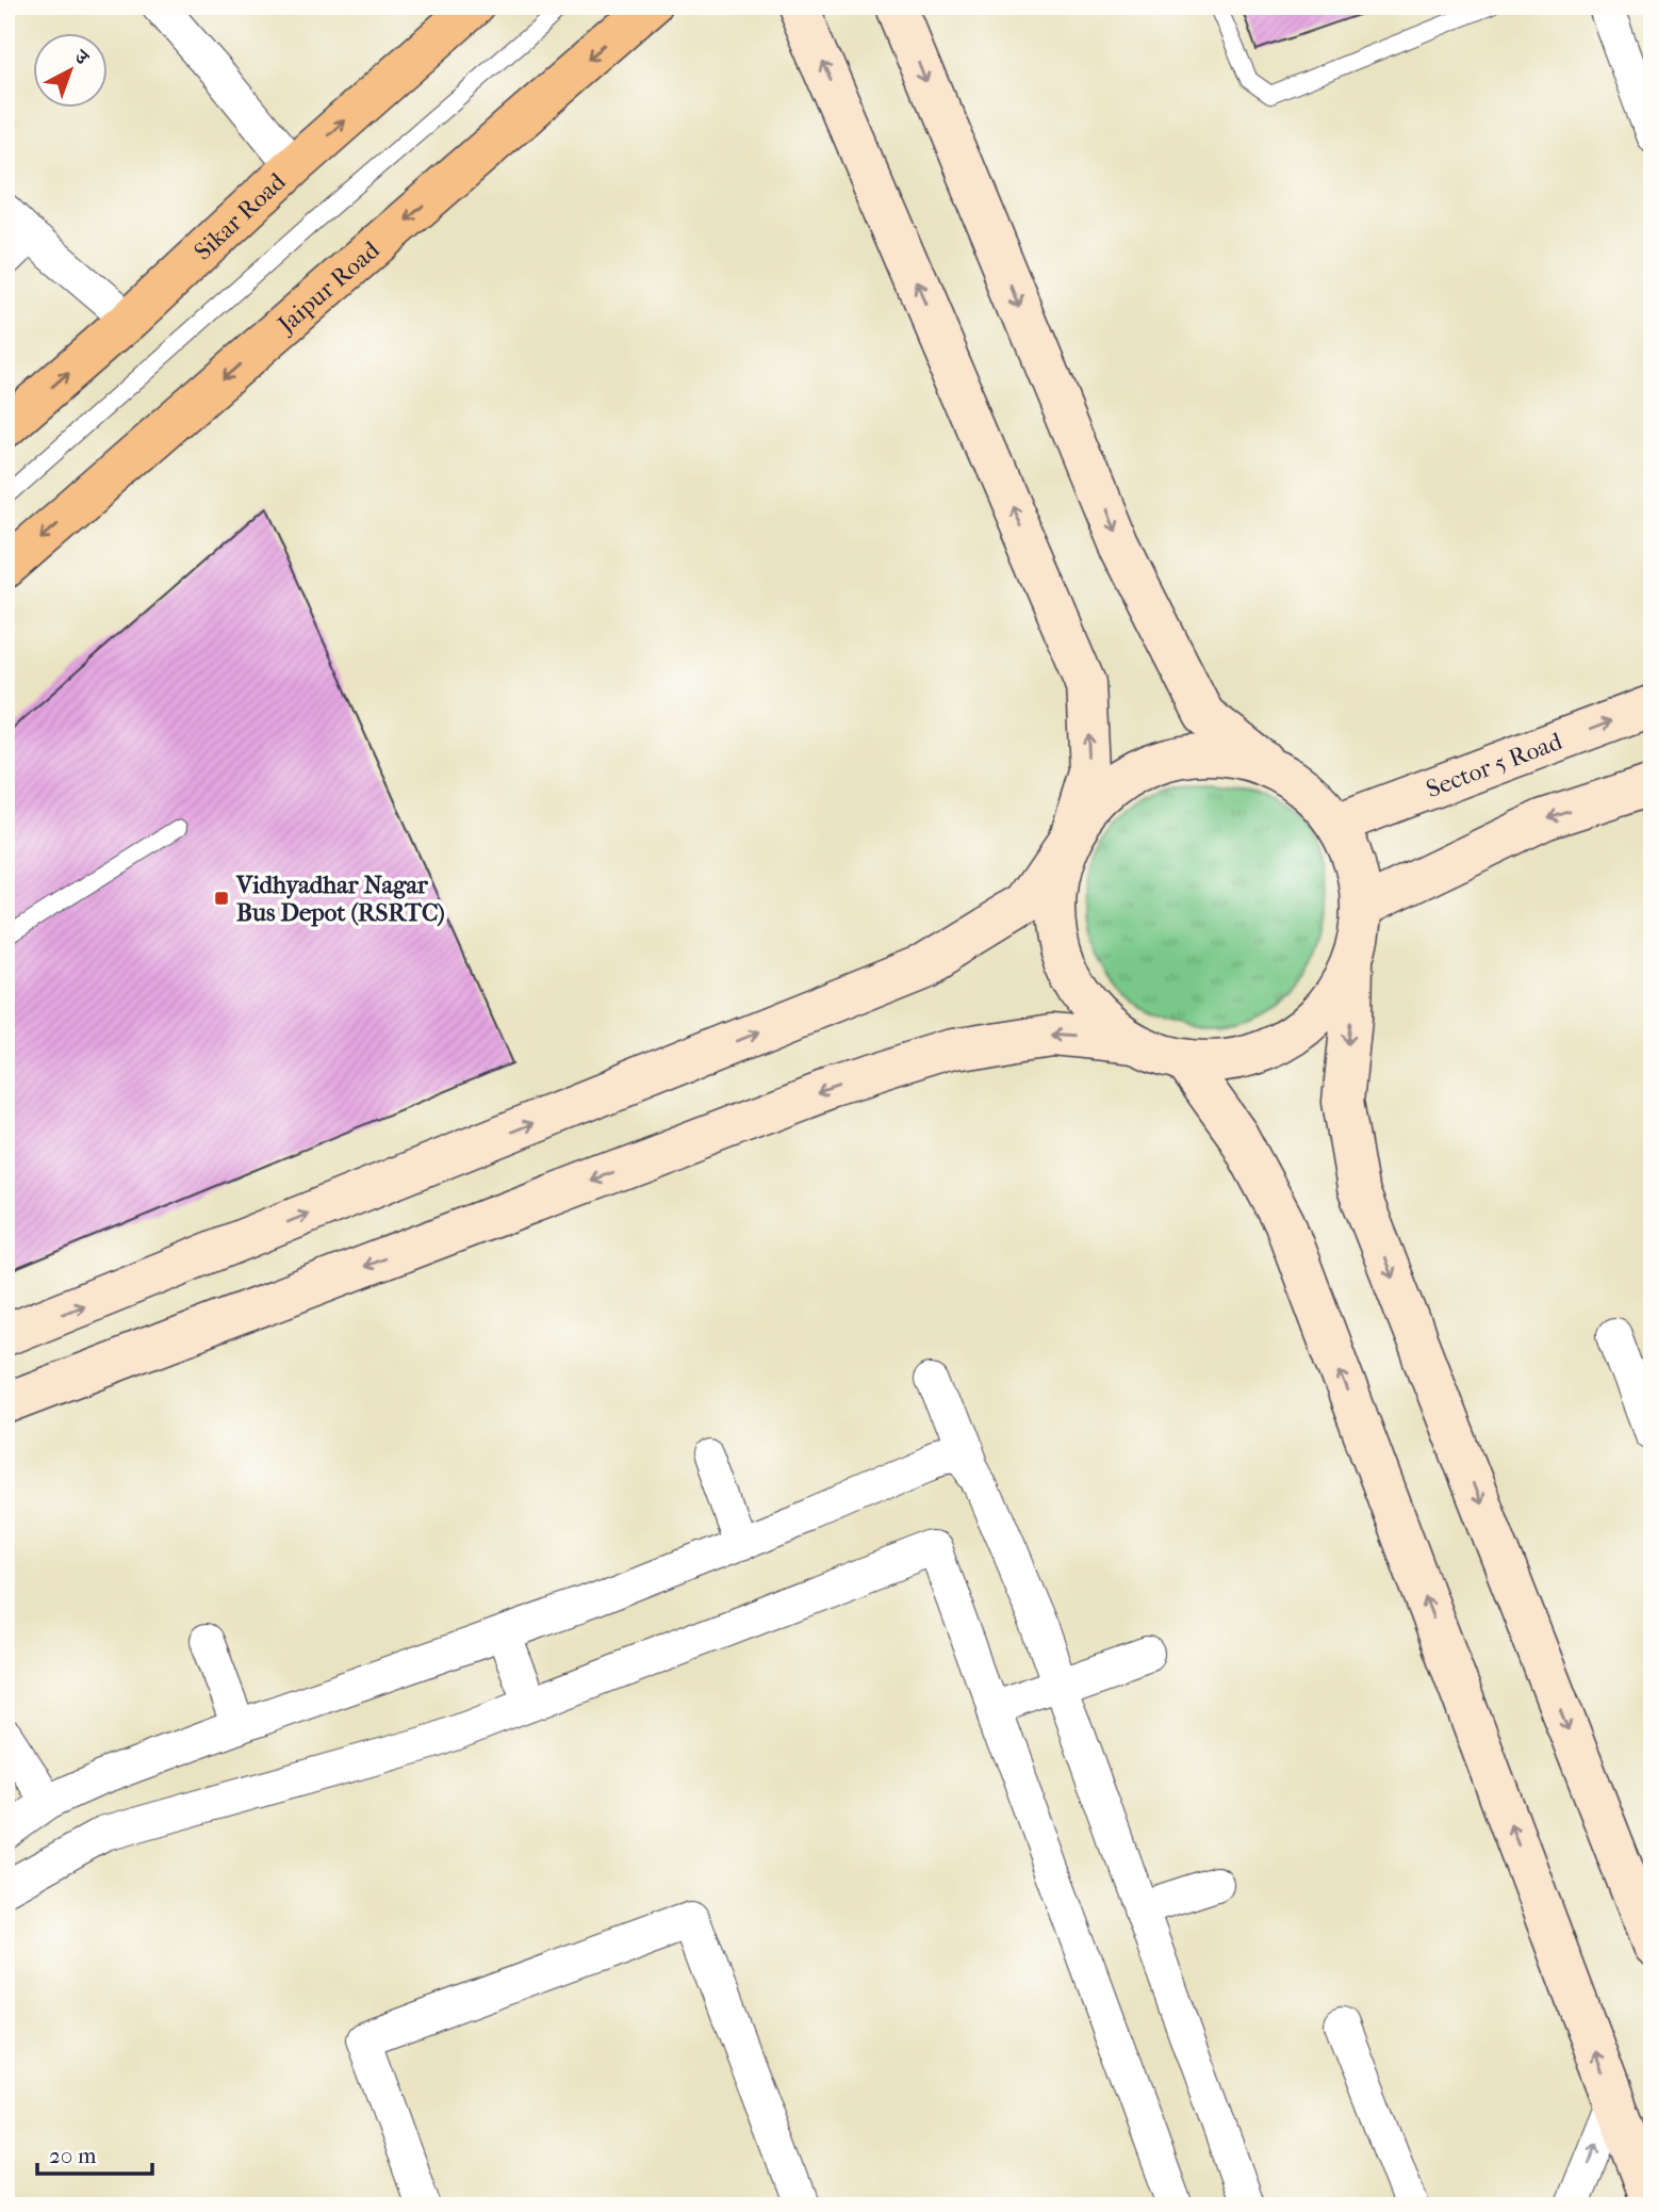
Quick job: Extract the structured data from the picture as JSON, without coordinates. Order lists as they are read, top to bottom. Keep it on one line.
{"streets":{"main road":["Sikar Road","Jaipur Road","Sector 5 Road"]},"one_way":["Sikar Road","Jaipur Road"],"places":{"transit":["Vidhyadhar Nagar Bus Depot (RSRTC)"]},"scale_bar":"20 m","north":"top right"}
